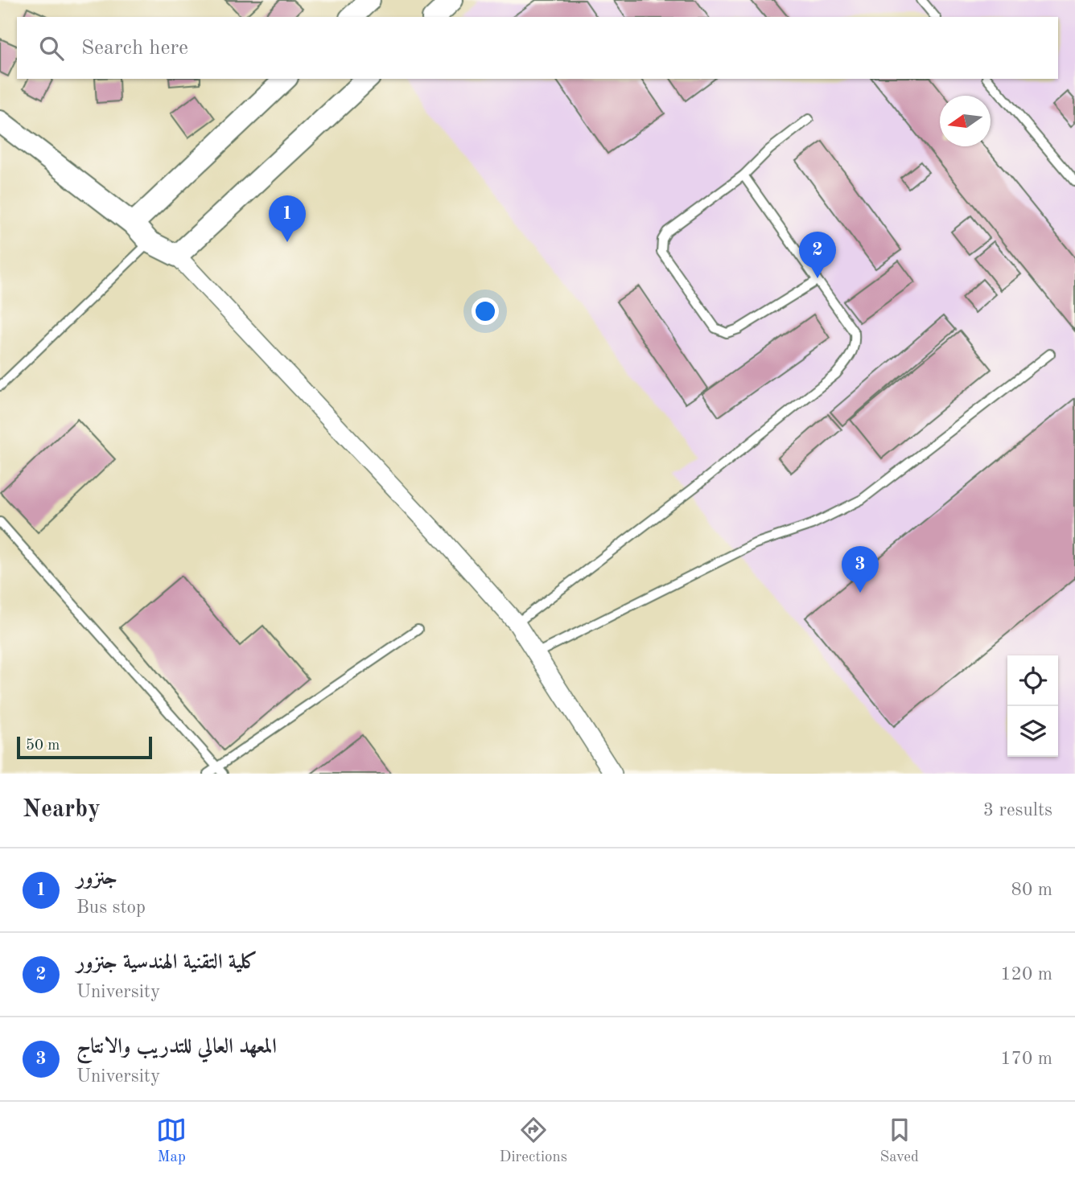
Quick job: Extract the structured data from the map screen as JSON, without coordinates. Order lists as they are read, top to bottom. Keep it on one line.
{"scale_bar":"50 m","north":"left","page":{"search":"Search here","pins":["1","2","3"],"scale":"50 m","heading":["Nearby","3 results"],"list":[{"mark":"1","name":"جنزور","note":"Bus stop","value":"80 m"},{"mark":"2","name":"كلية التقنية الهندسية جنزور","note":"University","value":"120 m"},{"mark":"3","name":"المعهد العالي للتدريب والانتاج","note":"University","value":"170 m"}],"nav":["Map","Directions","Saved"]}}
